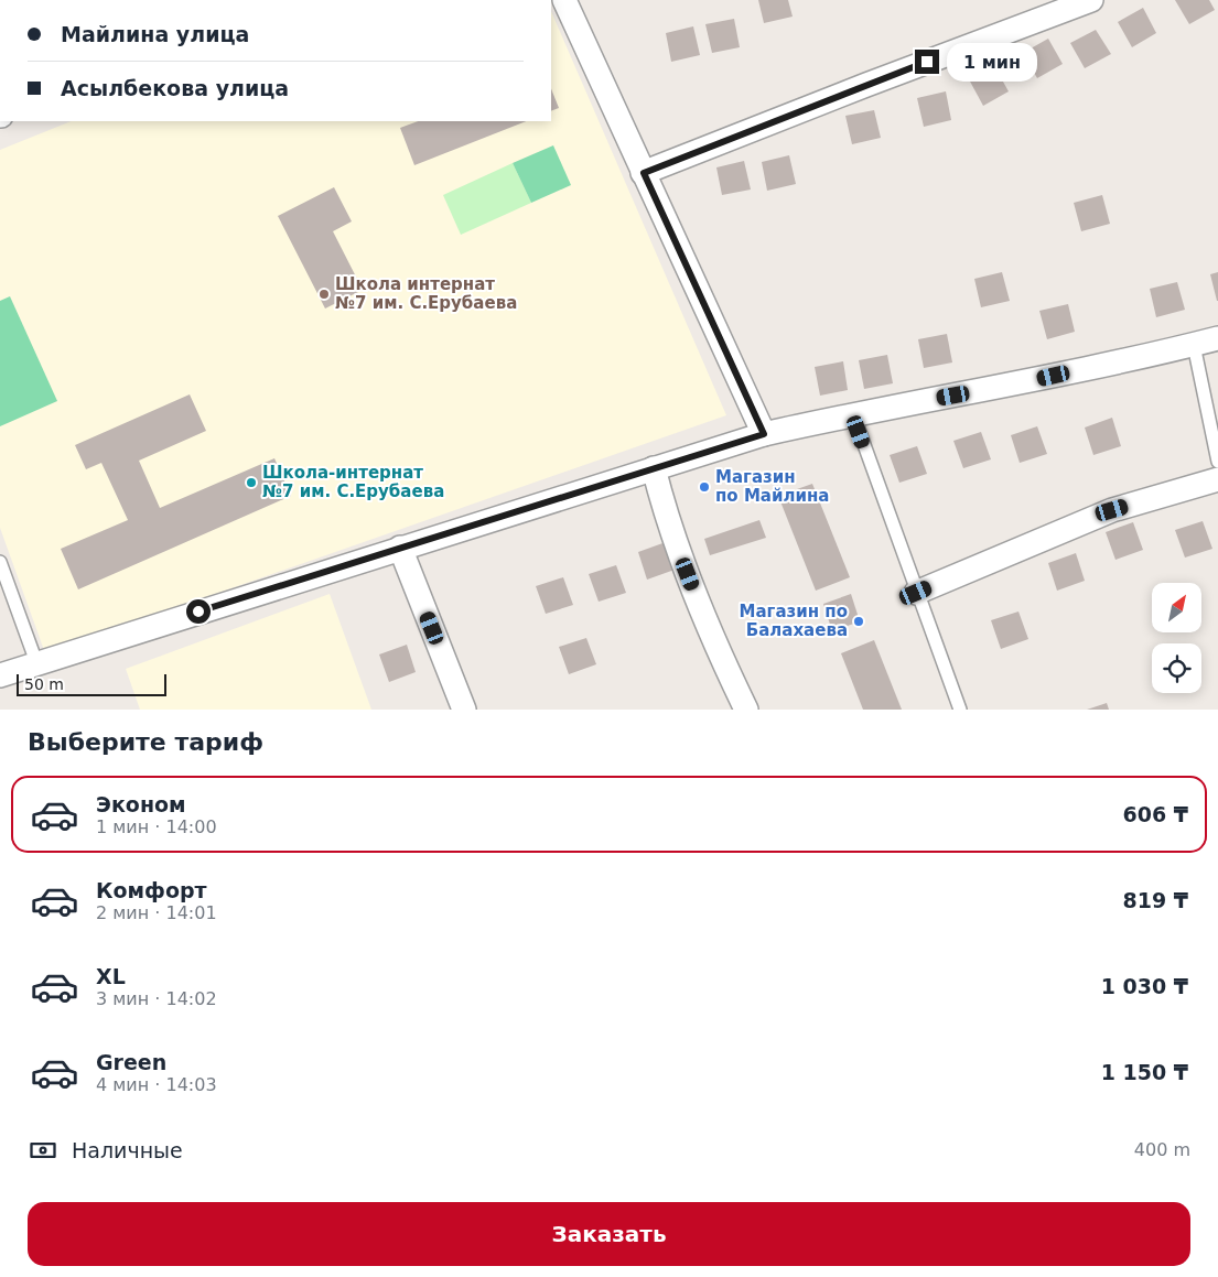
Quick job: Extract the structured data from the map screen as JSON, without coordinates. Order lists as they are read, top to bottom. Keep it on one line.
{"places":["Школа интернат №7 им. С.Ерубаева","Школа-интернат №7 им. С.Ерубаева","Магазин по Майлина","Магазин по Балахаева"],"scale_bar":"50 m","north":"top right","page":{"banner":["Майлина улица","Асылбекова улица"],"bubble":"1 мин","scale":"50 m","heading":"Выберите тариф","list":[{"name":"Эконом","note":"1 мин · 14:00","value":"606 ₸"},{"name":"Комфорт","note":"2 мин · 14:01","value":"819 ₸"},{"name":"XL","note":"3 мин · 14:02","value":"1 030 ₸"},{"name":"Green","note":"4 мин · 14:03","value":"1 150 ₸"}],"pay":["Наличные","400 m"],"buttons":"Заказать"}}
